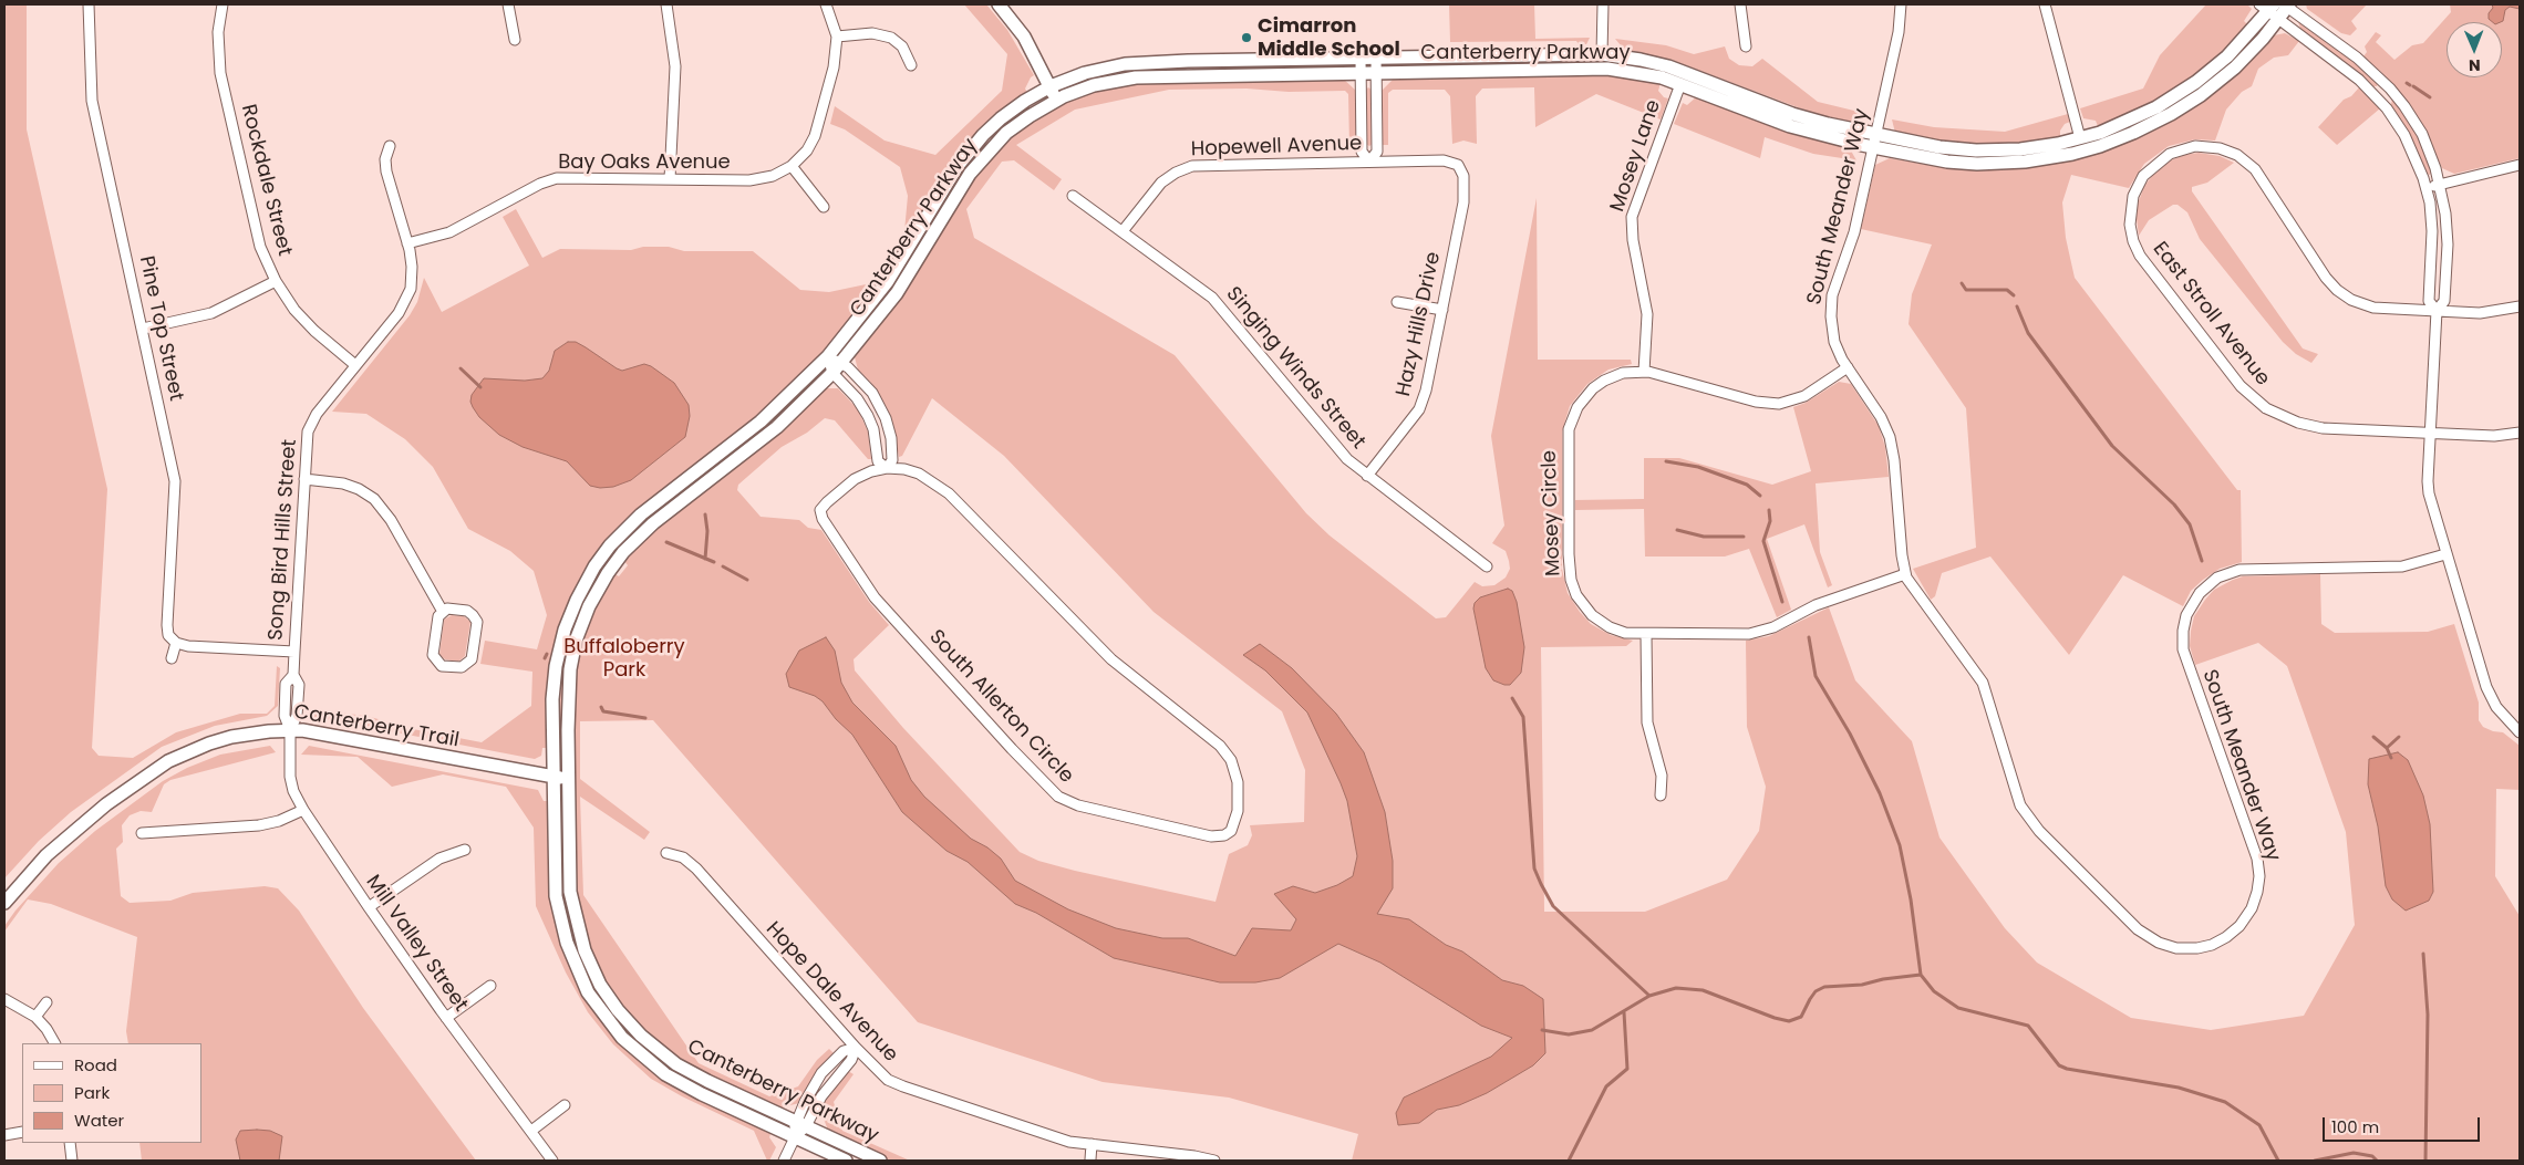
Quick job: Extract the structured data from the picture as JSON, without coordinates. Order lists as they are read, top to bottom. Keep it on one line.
{"streets":{"street":["Canterberry Parkway","Hopewell Avenue","Mosey Lane","Bay Oaks Avenue","Rockdale Street","South Meander Way","East Stroll Avenue","Hazy Hills Drive","Pine Top Street","Singing Winds Street","Mosey Circle","Song Bird Hills Street","South Allerton Circle","Canterberry Trail","Mill Valley Street","Hope Dale Avenue"]},"crossings":[["Canterberry Parkway","Mosey Lane"],["Canterberry Parkway","South Meander Way"],["Canterberry Parkway","Canterberry Trail"],["Hopewell Avenue","Hazy Hills Drive"],["Hopewell Avenue","Singing Winds Street"],["Mosey Lane","Mosey Circle"],["Bay Oaks Avenue","Song Bird Hills Street"],["Rockdale Street","Song Bird Hills Street"],["South Meander Way","Mosey Circle"],["Hazy Hills Drive","Singing Winds Street"],["Song Bird Hills Street","Canterberry Trail"],["Song Bird Hills Street","Mill Valley Street"],["Canterberry Trail","Mill Valley Street"]],"parks":["Buffaloberry Park"],"places":["Cimarron Middle School"],"legend":["Road","Park","Water"],"scale_bar":"100 m","north":"bottom"}
